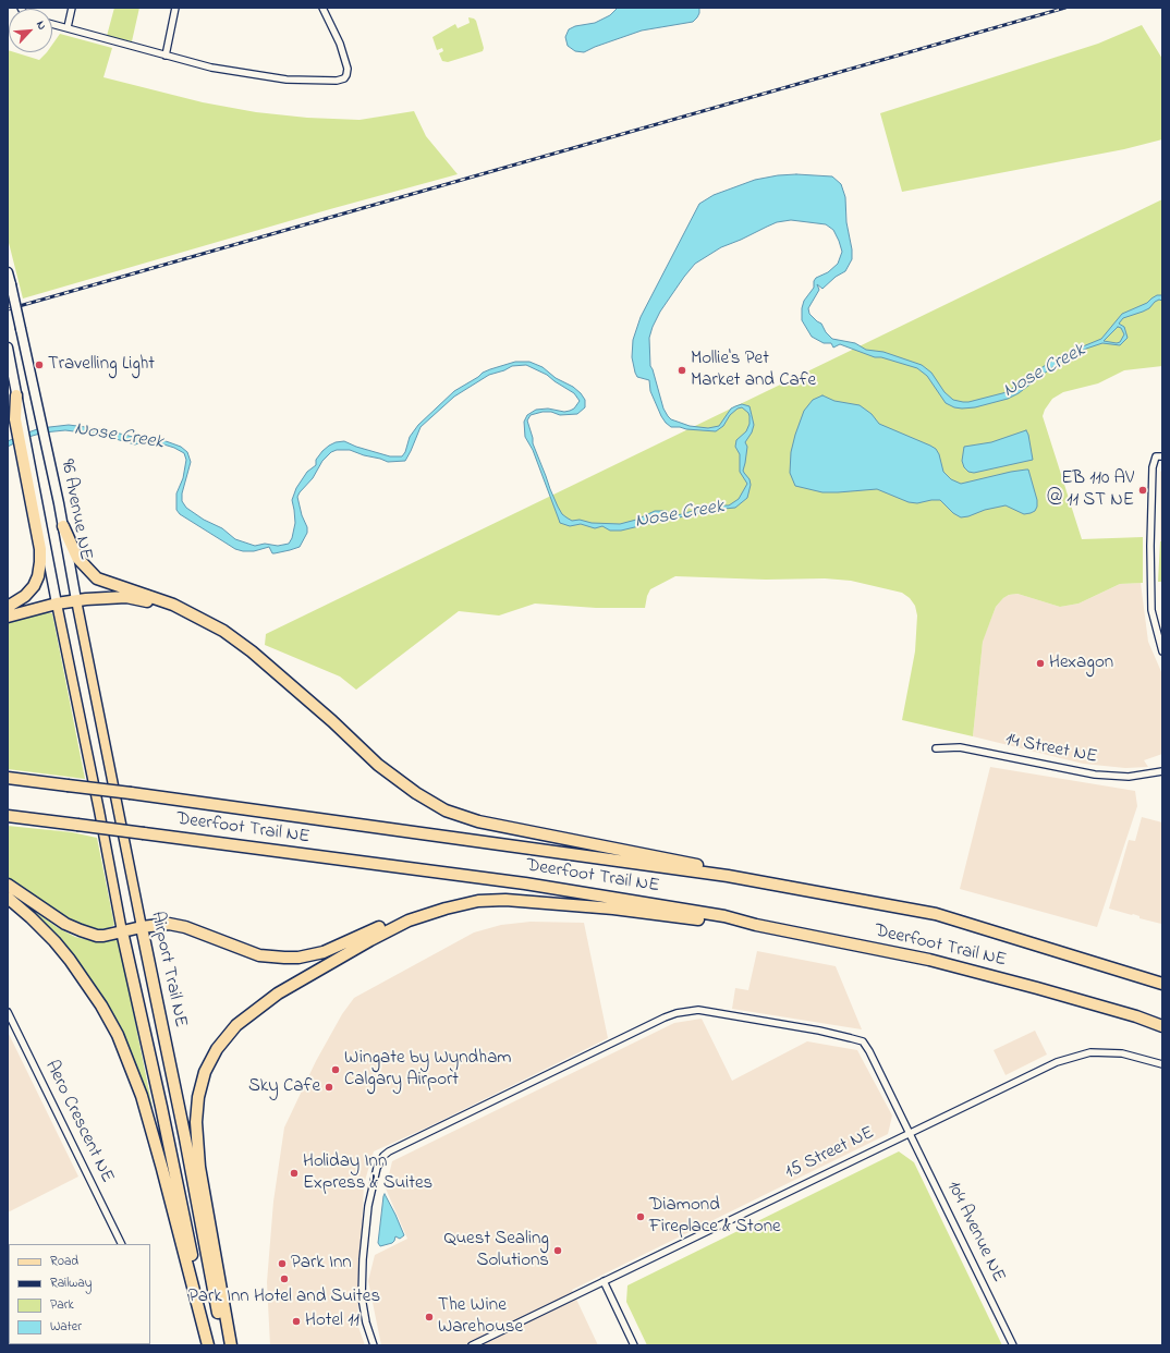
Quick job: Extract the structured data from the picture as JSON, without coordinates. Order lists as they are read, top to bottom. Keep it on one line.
{"streets":{"highway":["Deerfoot Trail NE","Airport Trail NE"],"main road":["96 Avenue NE"],"street":["14 Street NE","Aero Crescent NE","15 Street NE","104 Avenue NE"]},"crossings":[["96 Avenue NE","Airport Trail NE"],["15 Street NE","104 Avenue NE"]],"water":["Nose Creek"],"places":["Travelling Light","Mollie's Pet Market and Cafe","EB 110 AV @ 11 ST NE","Hexagon","Wingate by Wyndham Calgary Airport","Sky Cafe","Holiday Inn Express & Suites","Diamond Fireplace & Stone","Quest Sealing Solutions","Park Inn","Park Inn Hotel and Suites","The Wine Warehouse","Hotel 11"],"legend":["Road","Railway","Park","Water"],"north":"top right"}
